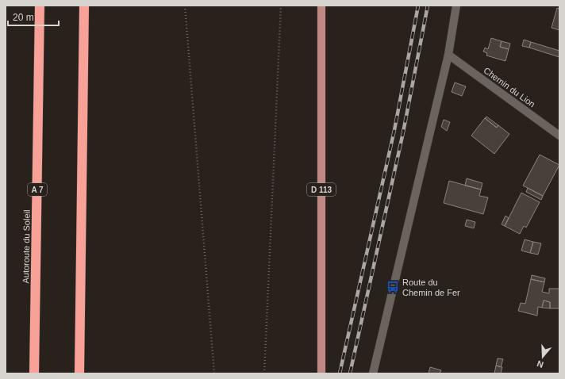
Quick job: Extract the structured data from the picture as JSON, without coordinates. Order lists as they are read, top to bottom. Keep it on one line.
{"streets":{"highway":["A 7","Autoroute du Soleil"],"main road":["D 113"],"street":["Chemin du Lion"]},"places":{"bus stop":["Route du Chemin de Fer"]},"scale_bar":"20 m","north":"bottom"}
